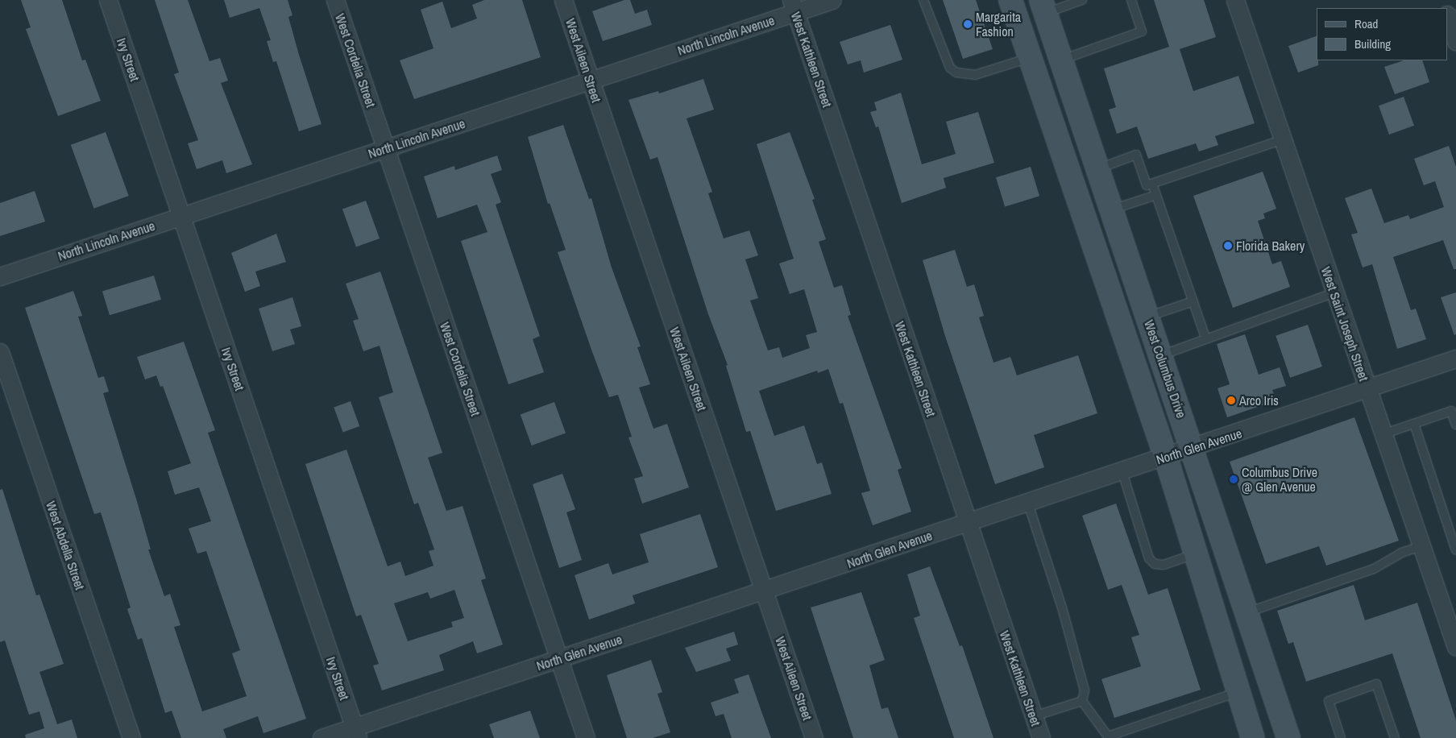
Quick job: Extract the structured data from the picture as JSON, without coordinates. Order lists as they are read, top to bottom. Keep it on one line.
{"streets":{"main road":["West Columbus Drive"],"street":["North Lincoln Avenue","Ivy Street","West Kathleen Street","West Cordelia Street","West Aileen Street","West Saint Joseph Street","North Glen Avenue","West Abdella Street"]},"crossings":[["North Lincoln Avenue","Ivy Street"],["North Lincoln Avenue","West Kathleen Street"],["North Lincoln Avenue","West Cordelia Street"],["North Lincoln Avenue","West Aileen Street"],["Ivy Street","North Glen Avenue"],["West Kathleen Street","North Glen Avenue"],["West Cordelia Street","North Glen Avenue"],["West Aileen Street","North Glen Avenue"],["West Saint Joseph Street","North Glen Avenue"],["West Columbus Drive","North Glen Avenue"]],"places":["Margarita Fashion","Florida Bakery","Arco Iris","Columbus Drive @ Glen Avenue"],"legend":["Road","Building"]}
